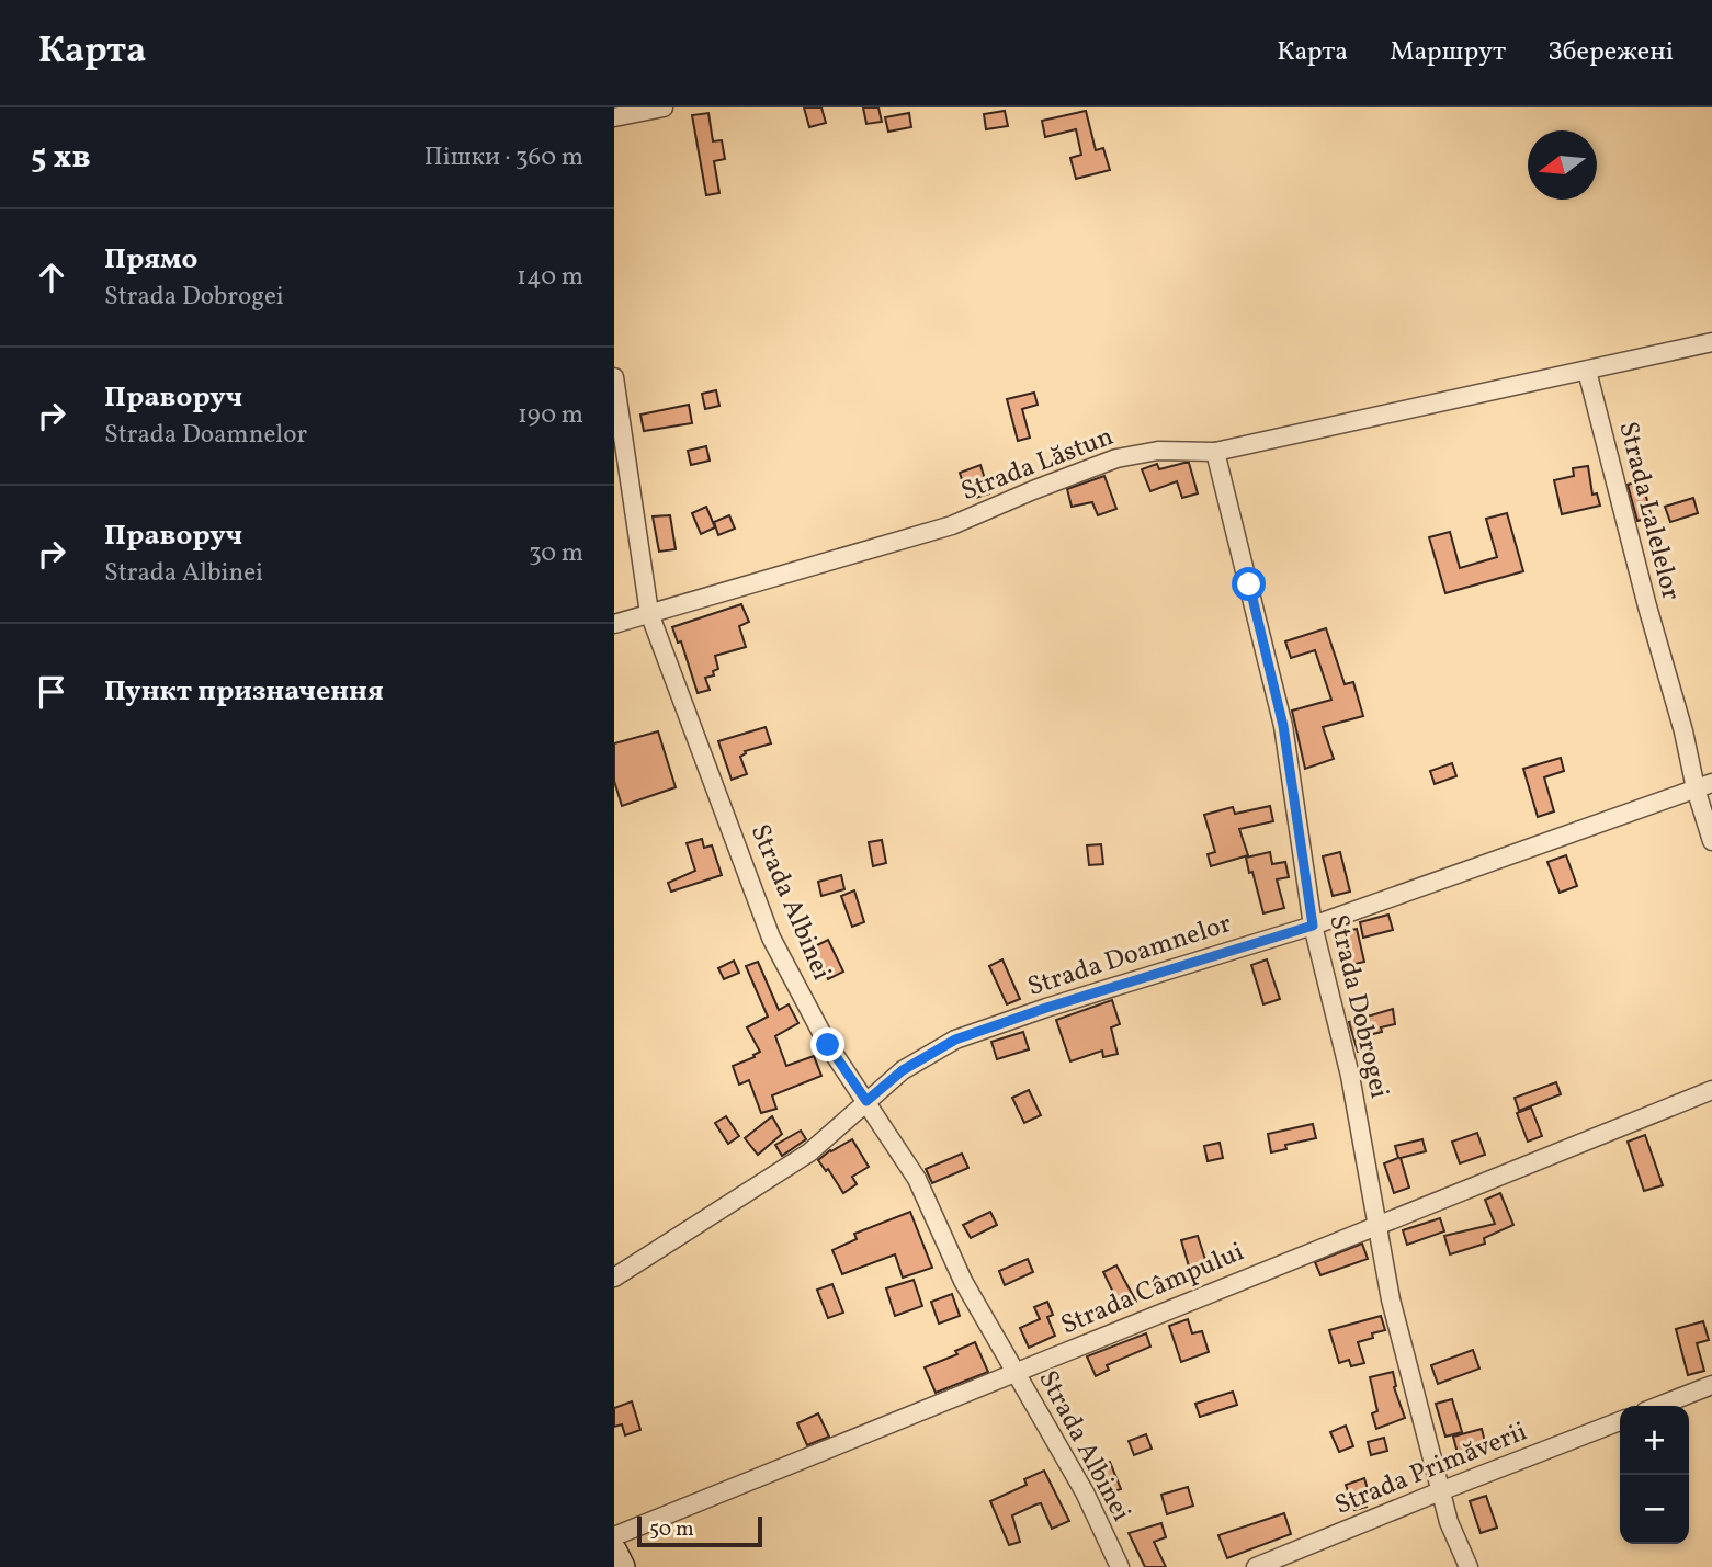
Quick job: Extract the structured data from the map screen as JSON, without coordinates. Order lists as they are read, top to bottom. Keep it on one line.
{"streets":{"street":["Strada Lăstun","Strada Lalelelor","Strada Albinei","Strada Doamnelor","Strada Dobrogei","Strada Câmpului","Strada Primăverii"]},"crossings":[["Strada Lăstun","Strada Lalelelor"],["Strada Lăstun","Strada Albinei"],["Strada Lăstun","Strada Dobrogei"],["Strada Lalelelor","Strada Doamnelor"],["Strada Albinei","Strada Doamnelor"],["Strada Albinei","Strada Câmpului"],["Strada Doamnelor","Strada Dobrogei"],["Strada Dobrogei","Strada Câmpului"],["Strada Dobrogei","Strada Primăverii"]],"scale_bar":"50 m","north":"left","page":{"header":"Карта","nav":["Карта","Маршрут","Збережені"],"heading":["5 хв","Пішки · 360 m"],"list":[["Прямо","Strada Dobrogei","140 m"],["Праворуч","Strada Doamnelor","190 m"],["Праворуч","Strada Albinei","30 m"],"Пункт призначення"],"map_buttons":["+","−"],"scale":"50 m"}}
